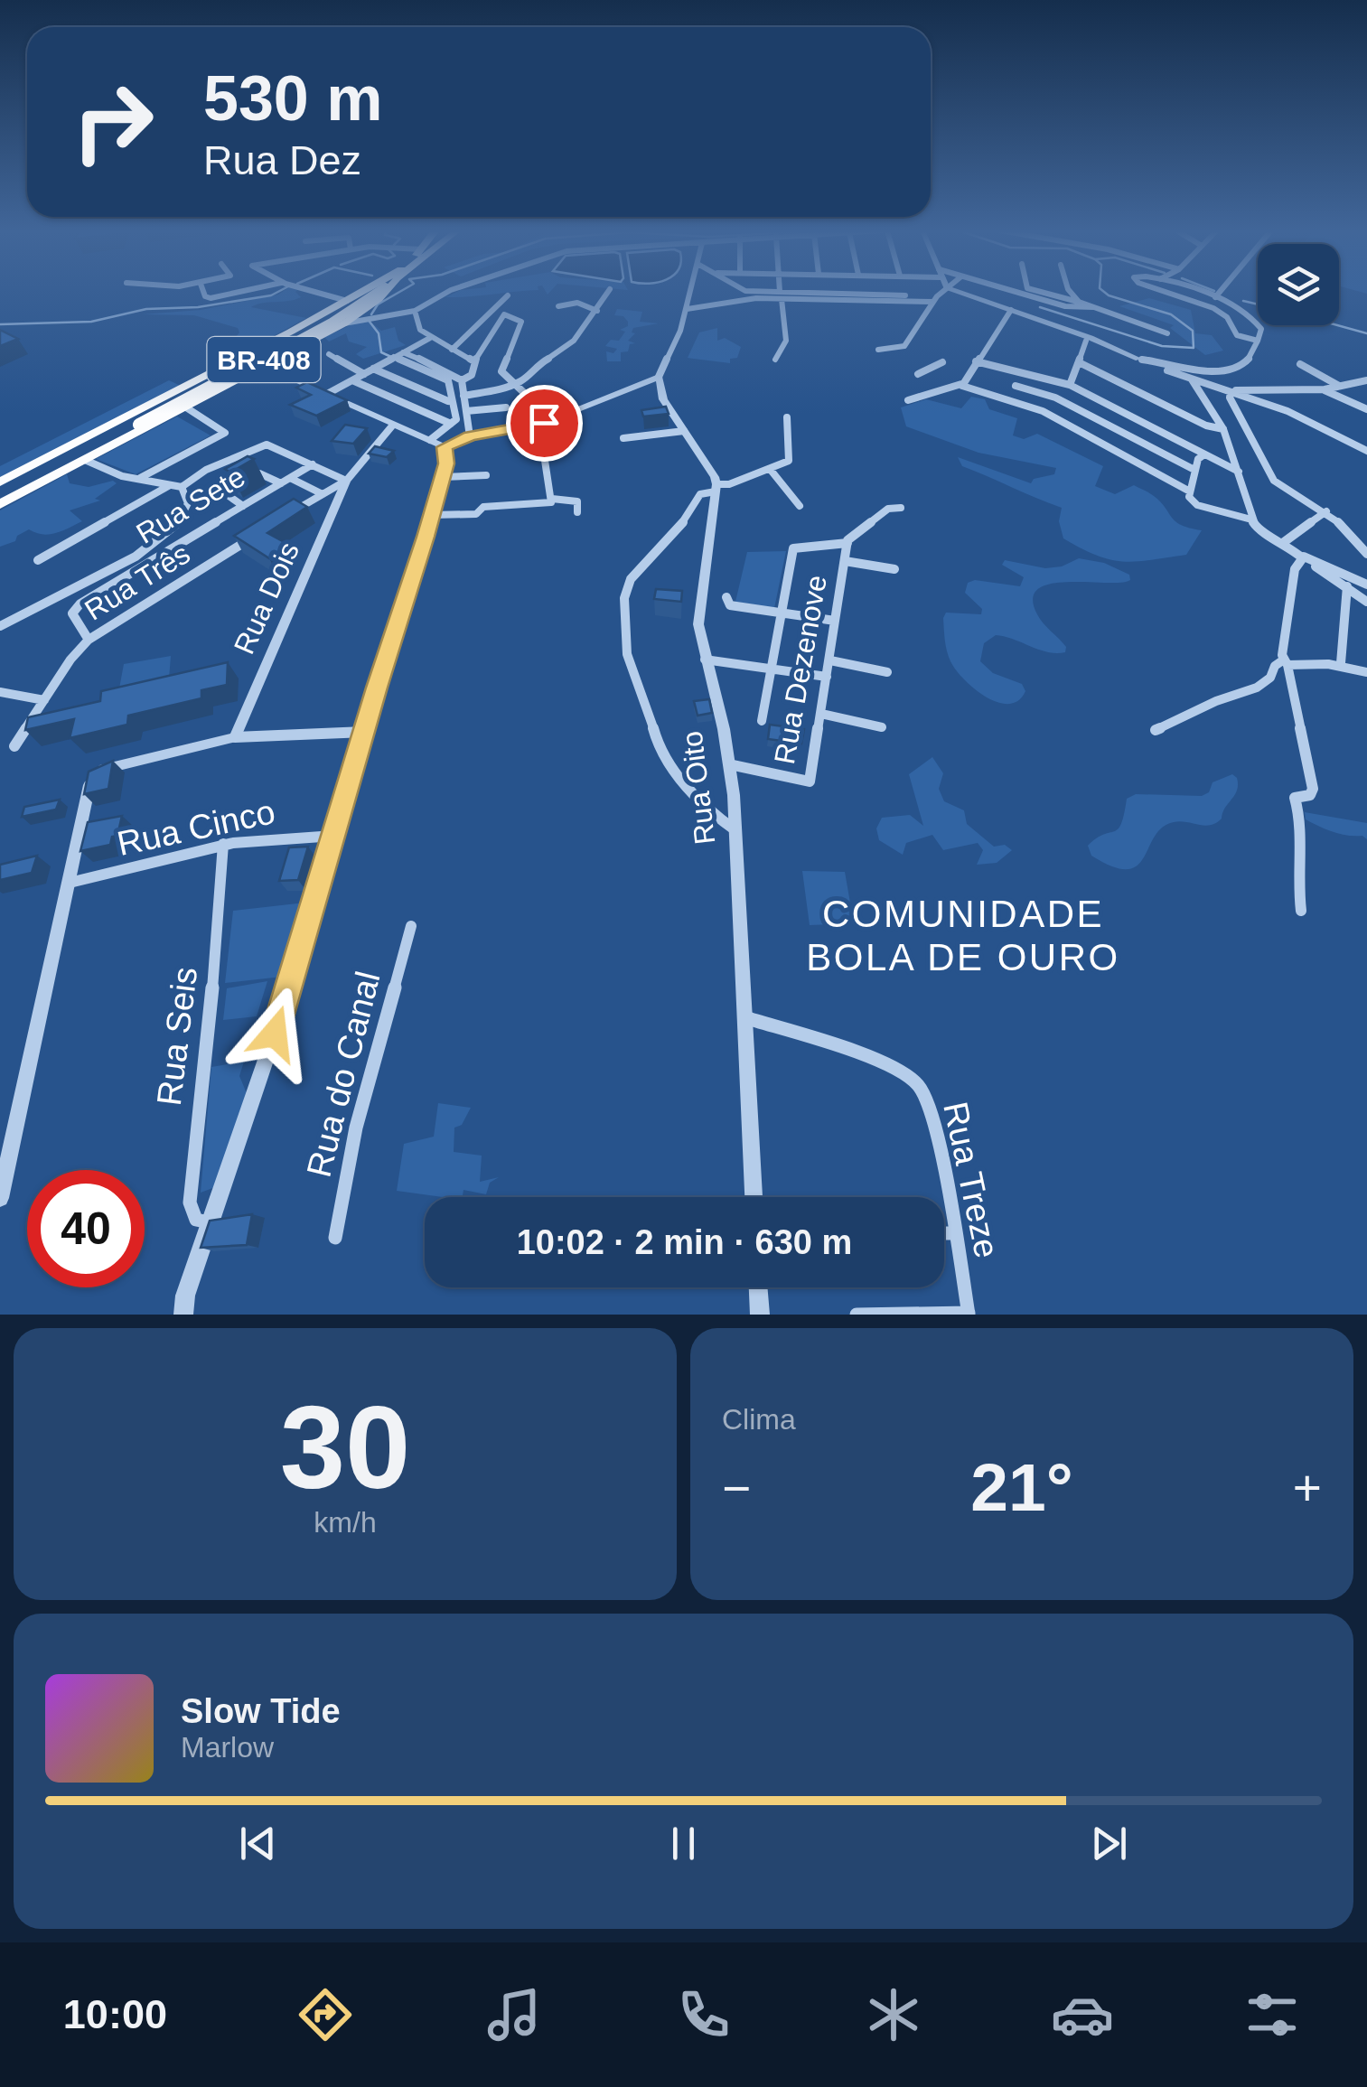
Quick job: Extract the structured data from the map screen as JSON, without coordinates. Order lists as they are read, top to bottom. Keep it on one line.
{"streets":{"highway":["BR-408"],"street":["Rua Sete","Rua Três","Rua Dois","Rua Dezenove","Rua Oito","Rua Cinco","Rua Seis","Rua do Canal","Rua Treze"]},"crossings":[["Rua Sete","Rua Três"],["Rua Dezenove","Rua Oito"],["Rua Oito","Rua Treze"],["Rua Cinco","Rua Seis"]],"districts":["COMUNIDADE BOLA DE OURO"],"page":{"turn":["530 m","Rua Dez"],"limit":"40","trip":"10:02 · 2 min · 630 m","tile":[["30","km/h"],"Clima"],"heat":["−","21°","+"],"song":["Slow Tide","Marlow"],"tabs":"10:00"}}
